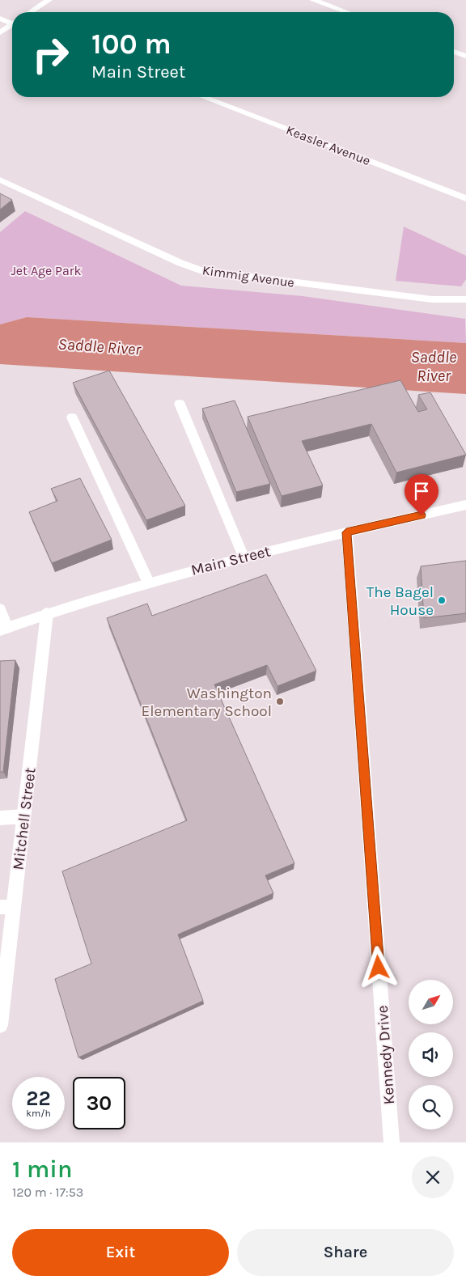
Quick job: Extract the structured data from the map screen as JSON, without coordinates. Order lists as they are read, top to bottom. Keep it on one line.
{"streets":{"street":["Keasler Avenue","Kimmig Avenue","Main Street","Mitchell Street","Kennedy Drive"]},"crossings":[["Main Street","Mitchell Street"],["Main Street","Kennedy Drive"]],"water":["Saddle River"],"parks":["Jet Age Park"],"places":["The Bagel House","Washington Elementary School"],"north":"top right","page":{"turn":["100 m","Main Street"],"speed":"22 km/h","limit":"30","heading":["1 min","120 m · 17:53"],"buttons":["Exit","Share"]}}
